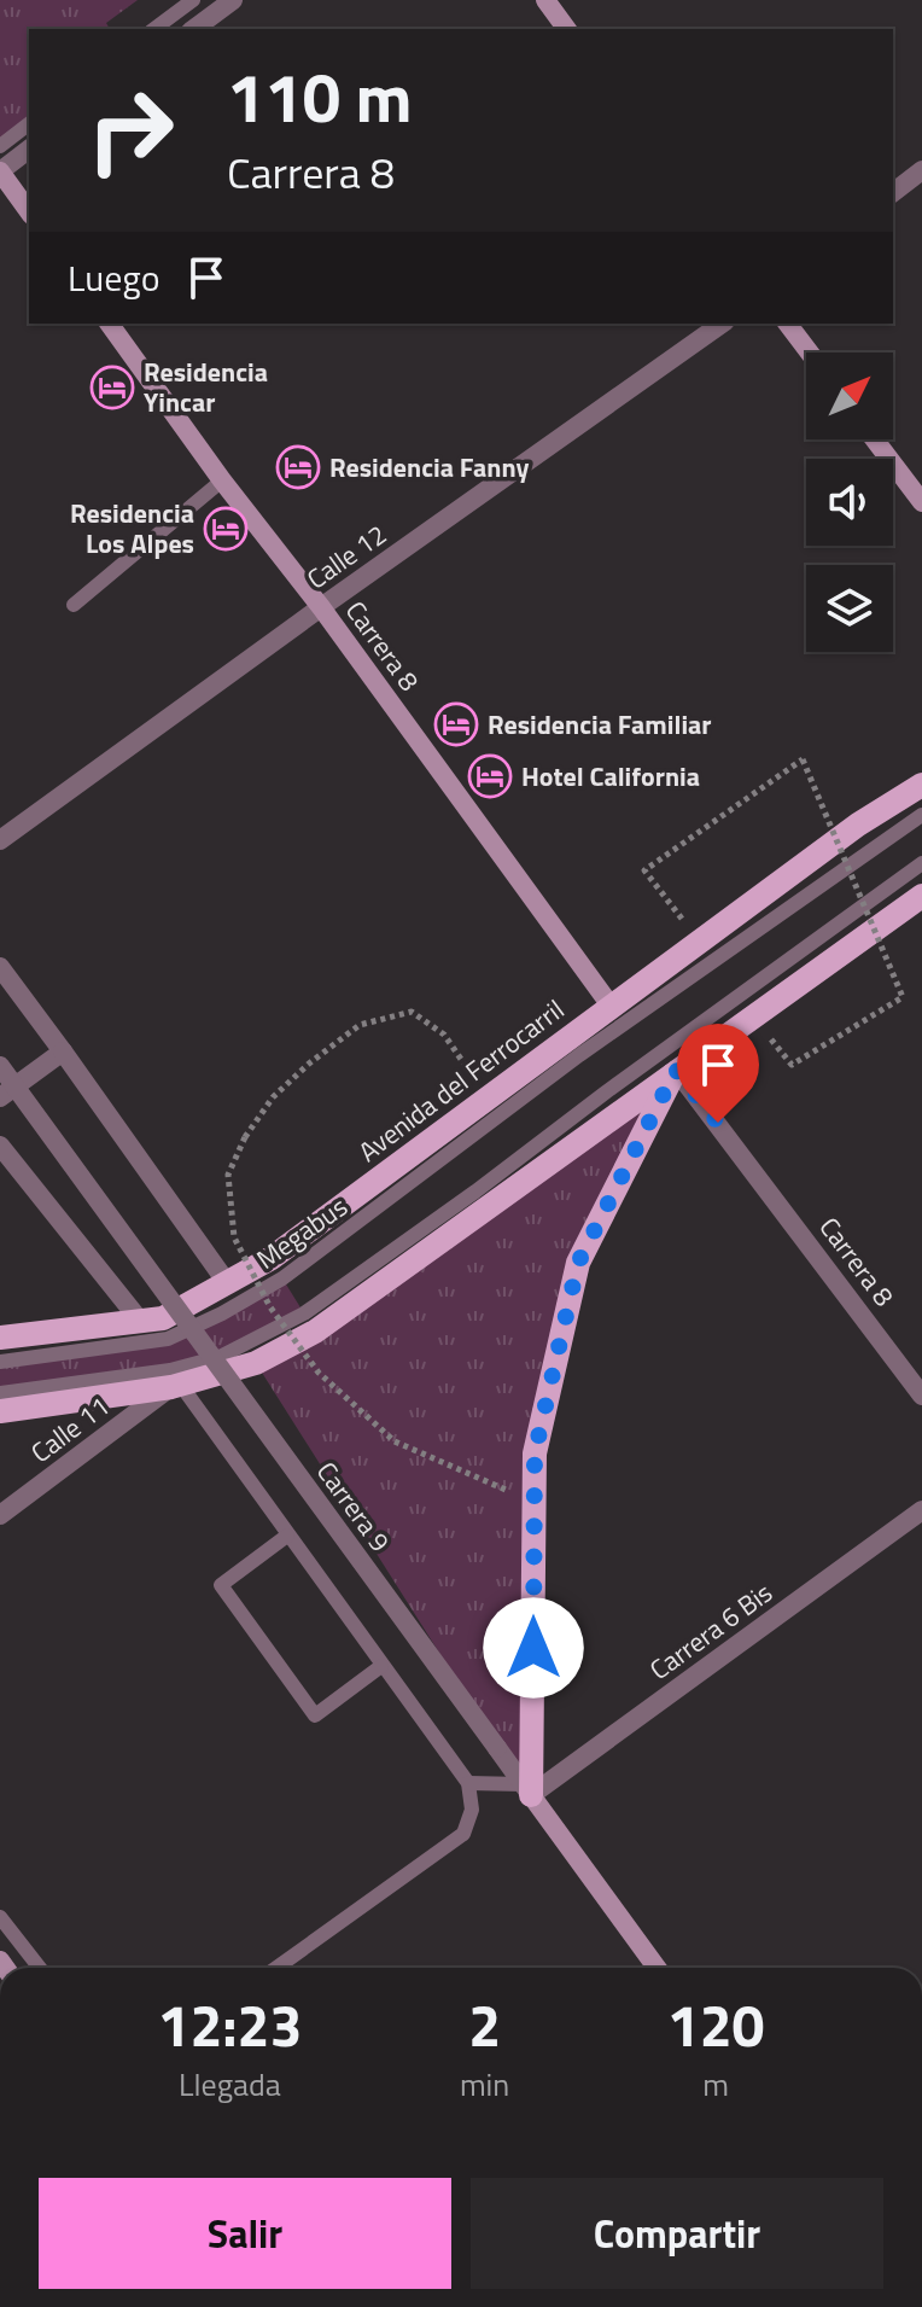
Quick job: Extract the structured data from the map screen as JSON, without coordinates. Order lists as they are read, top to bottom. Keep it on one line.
{"streets":{"main road":["Carrera 8","Avenida del Ferrocarril","Carrera 9"],"street":["Calle 12","Calle 11","Carrera 6 Bis"],"lane":["Megabus"]},"crossings":[["Calle 12","Carrera 8"],["Carrera 8","Avenida del Ferrocarril"],["Carrera 9","Carrera 6 Bis"]],"places":{"hotel":["Residencia Yincar","Residencia Fanny","Residencia Los Alpes","Residencia Familiar","Hotel California"]},"north":"top right","page":{"turn":["110 m","Carrera 8"],"then":"Luego","eta":["12:23","Llegada","2","min","120","m"],"buttons":["Salir","Compartir"]}}
